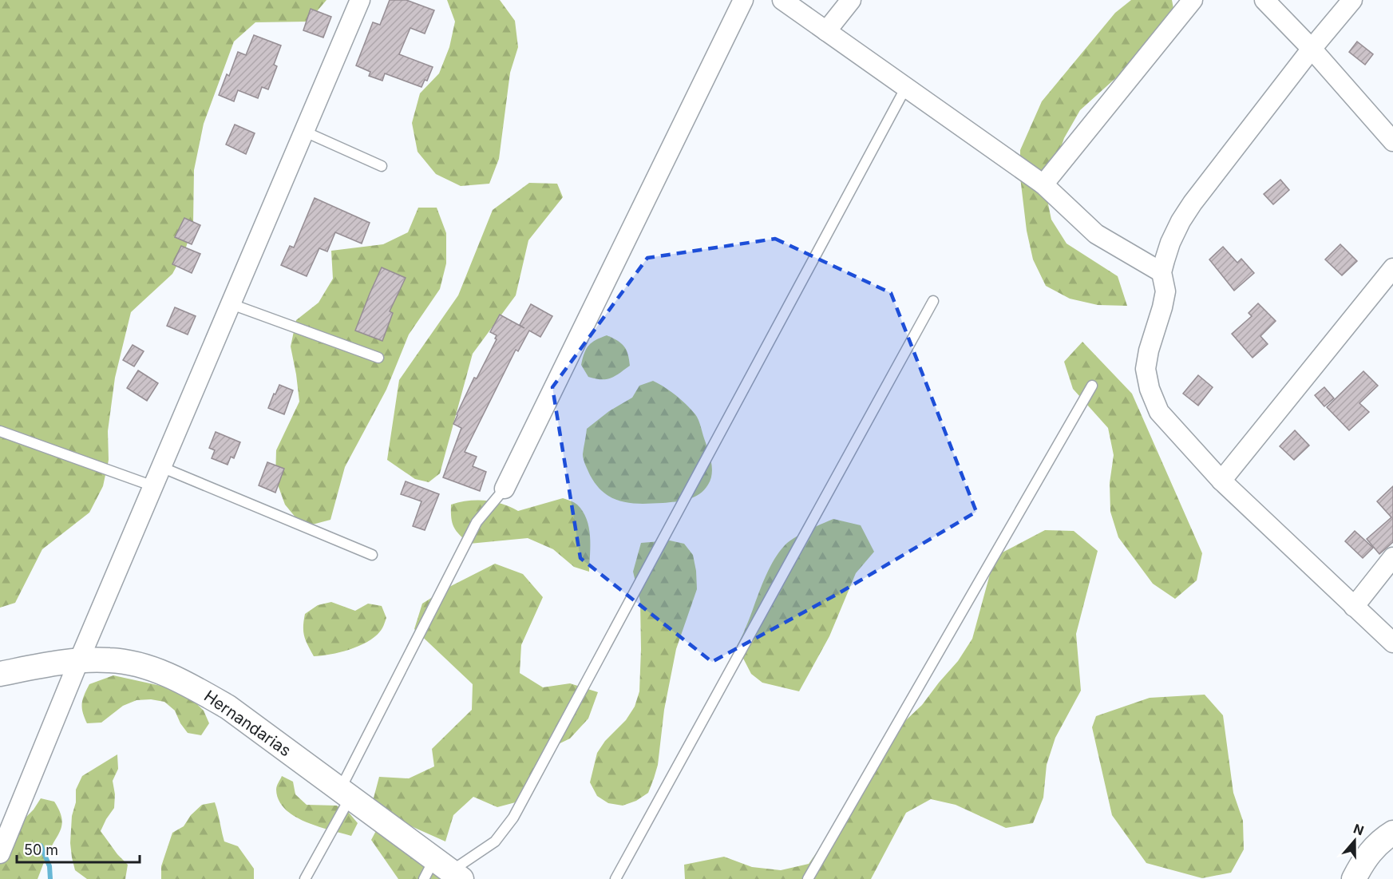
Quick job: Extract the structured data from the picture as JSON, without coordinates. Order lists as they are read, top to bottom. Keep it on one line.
{"streets":{"street":["Hernandarias"]},"scale_bar":"50 m","north":"top"}
